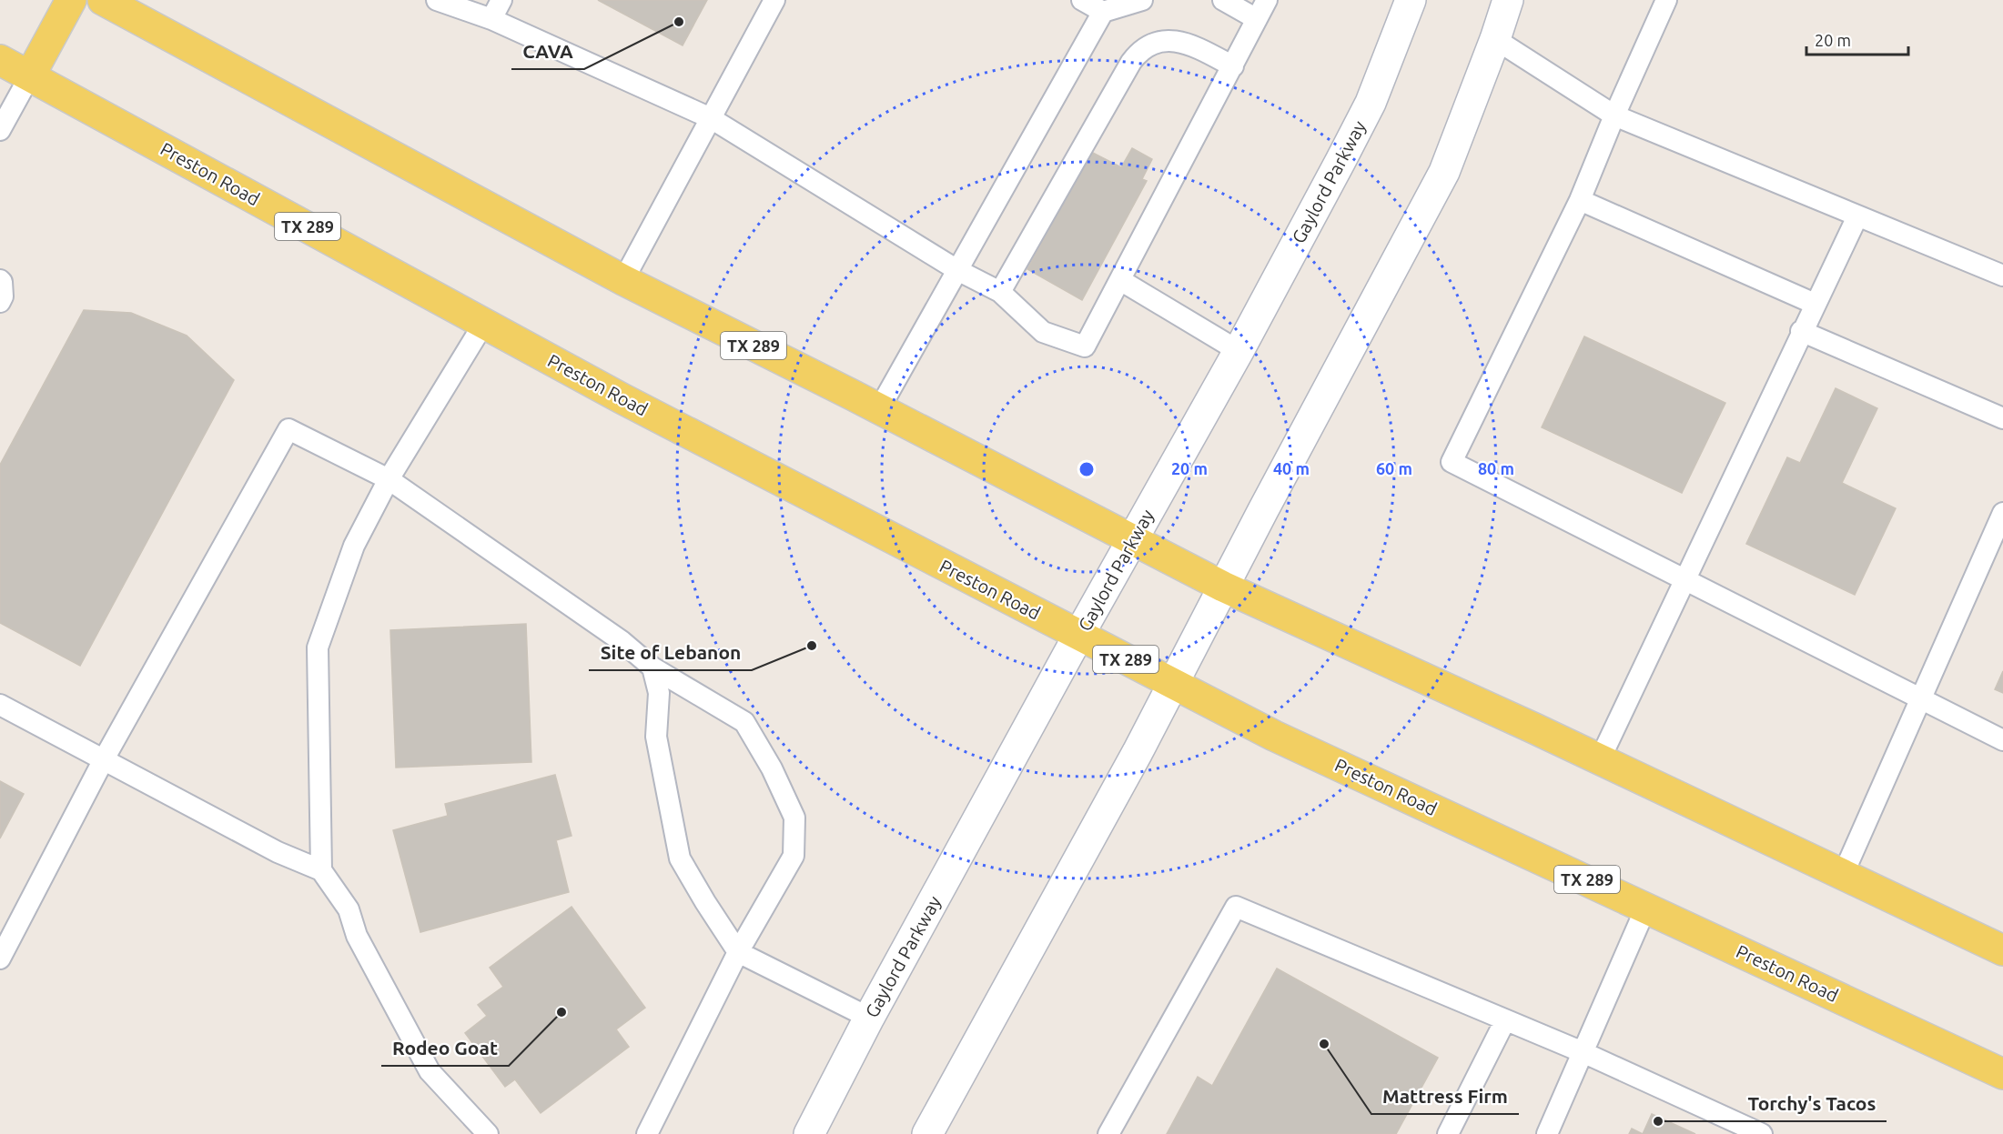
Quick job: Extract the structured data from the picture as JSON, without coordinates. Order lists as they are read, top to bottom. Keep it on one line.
{"streets":{"main road":["Preston Road","TX 289"],"street":["Gaylord Parkway"]},"crossings":[["Preston Road","Gaylord Parkway"],["Gaylord Parkway","TX 289"]],"places":["CAVA","Site of Lebanon","Rodeo Goat","Mattress Firm","Torchy's Tacos"],"scale_bar":"20 m","rings":["20 m","40 m","60 m","80 m"]}
